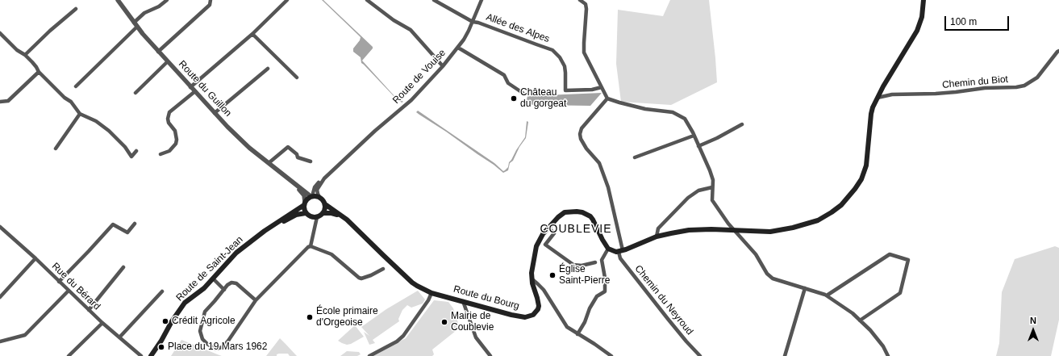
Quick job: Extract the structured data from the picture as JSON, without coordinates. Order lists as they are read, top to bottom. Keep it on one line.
{"streets":{"main road":["Route de Saint-Jean","Route du Bourg"],"street":["Allée des Alpes","Route de Vouise","Chemin du Biot","Route du Guillon","Rue du Bérard","Chemin du Neyroud"]},"crossings":[["Allée des Alpes","Route de Vouise"],["Route de Vouise","Route du Guillon"],["Route de Vouise","Route de Saint-Jean"],["Route de Vouise","Route du Bourg"],["Route du Guillon","Route de Saint-Jean"],["Route du Guillon","Route du Bourg"],["Route de Saint-Jean","Route du Bourg"]],"districts":["COUBLEVIE"],"places":["Château du gorgeat","Église Saint-Pierre","École primaire d'Orgeoise","Crédit Agricole","Mairie de Coublevie","Place du 19 Mars 1962"],"scale_bar":"100 m","north":"top"}
